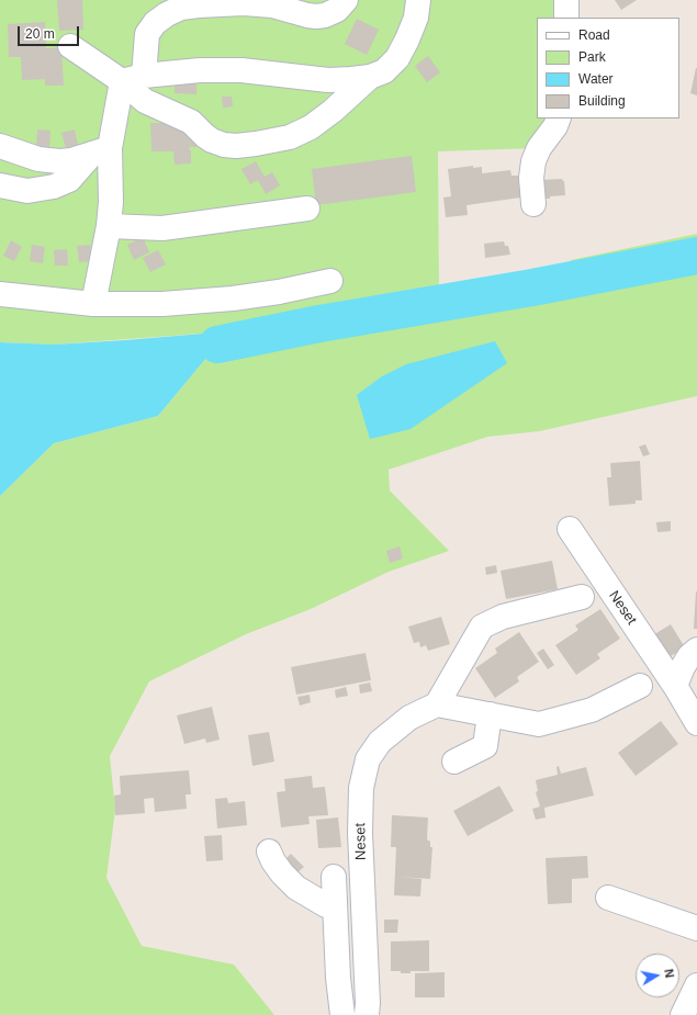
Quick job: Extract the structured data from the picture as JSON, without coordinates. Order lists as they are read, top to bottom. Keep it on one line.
{"streets":{"street":["Neset"]},"legend":["Road","Park","Water","Building"],"scale_bar":"20 m","north":"right"}
